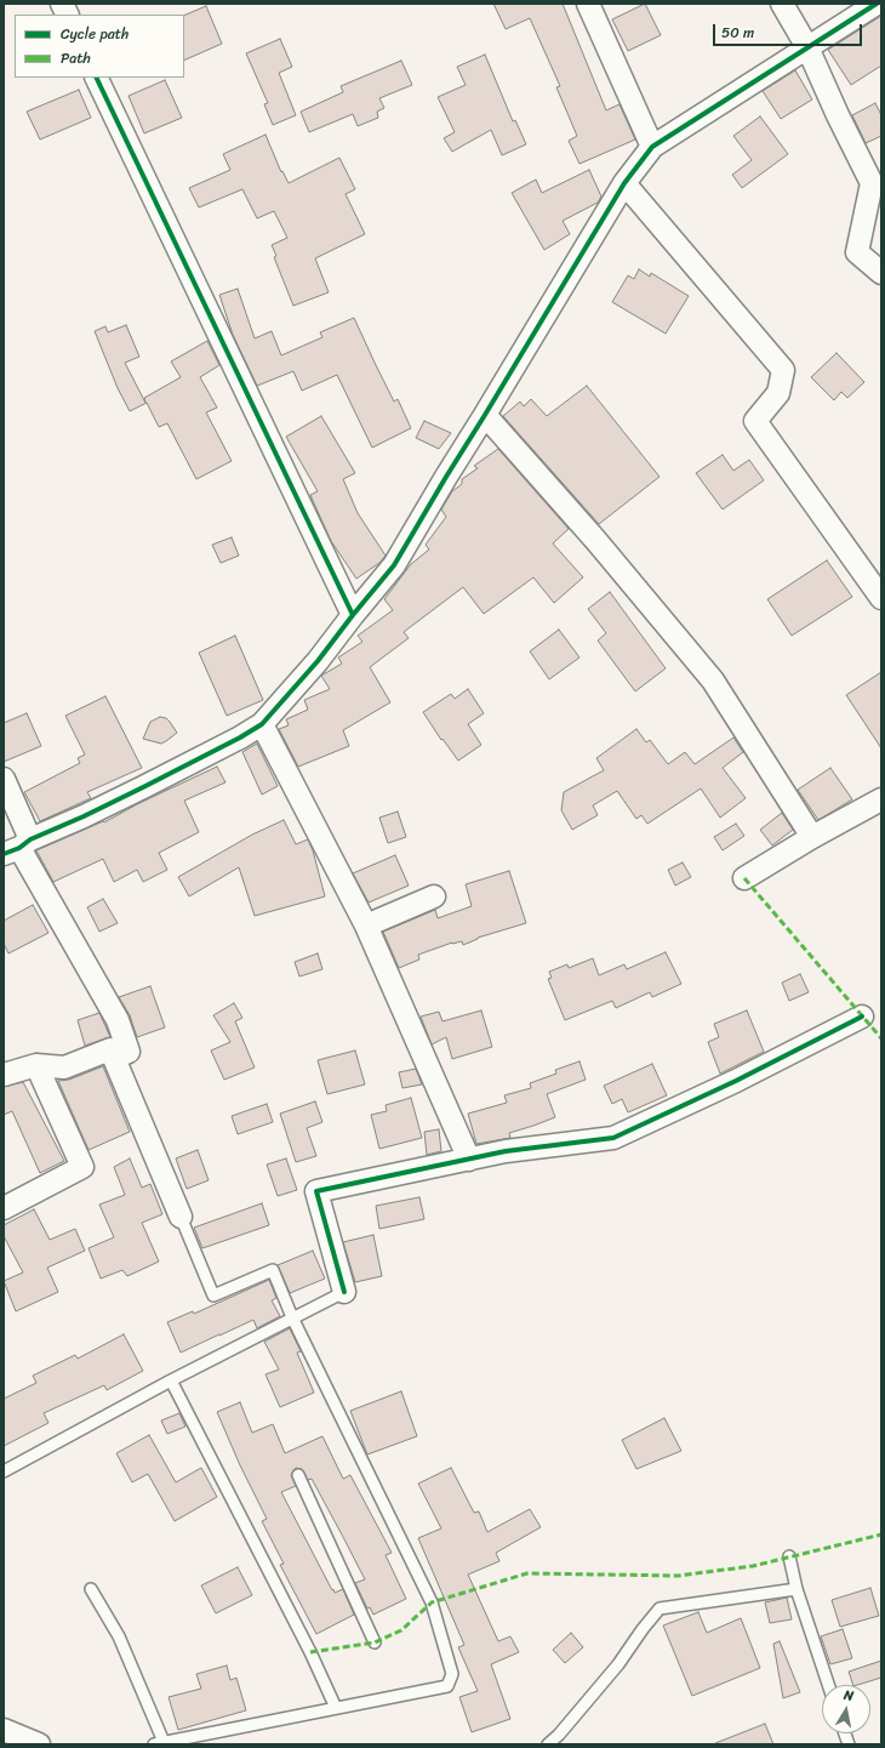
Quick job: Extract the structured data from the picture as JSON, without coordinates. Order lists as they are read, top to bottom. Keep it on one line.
{"legend":["Cycle path","Path"],"scale_bar":"50 m","north":"top"}
